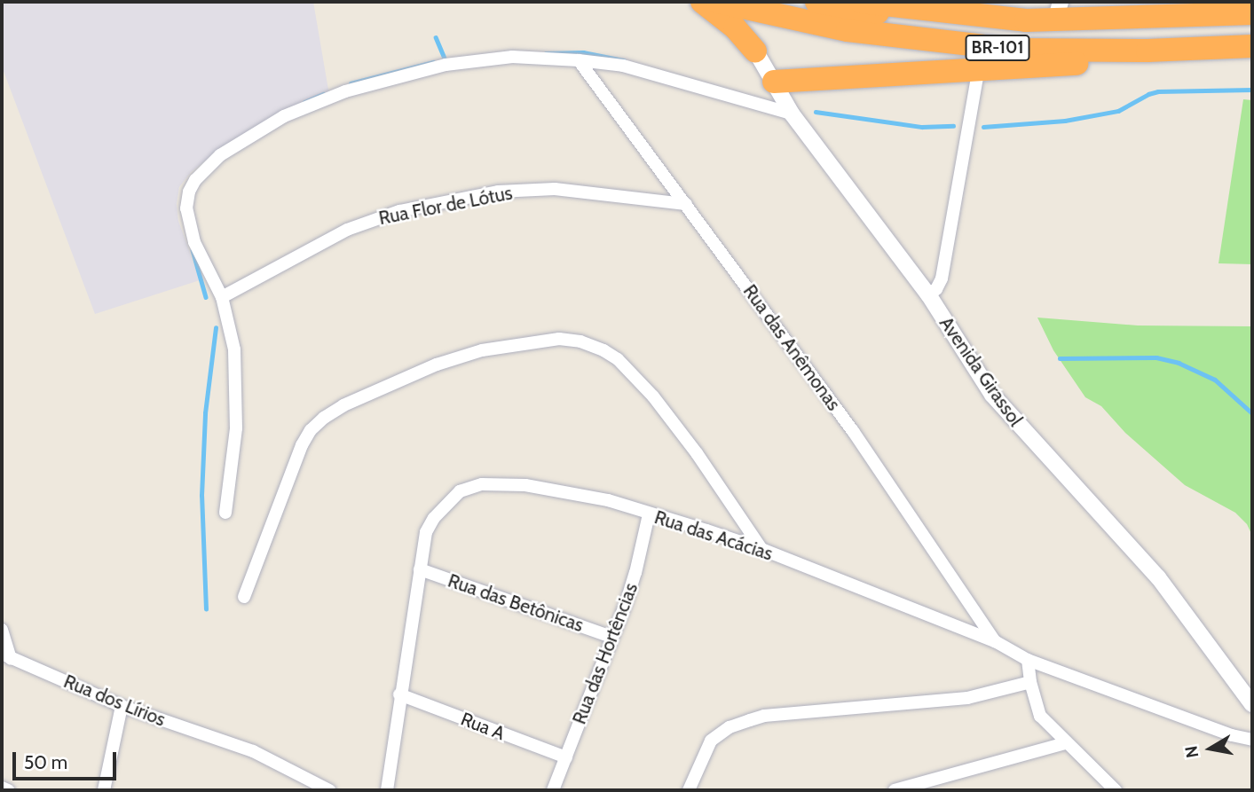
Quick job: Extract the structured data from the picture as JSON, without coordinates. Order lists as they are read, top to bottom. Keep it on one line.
{"streets":{"highway":["BR-101"],"street":["Rua Flor de Lótus","Rua das Anêmonas","Avenida Girassol","Rua das Acácias","Rua das Betônicas","Rua das Hortências","Rua dos Lírios","Rua A"]},"crossings":[["Rua Flor de Lótus","Rua das Anêmonas"],["Rua das Anêmonas","Rua das Acácias"],["Rua das Acácias","Rua das Betônicas"],["Rua das Acácias","Rua das Hortências"],["Rua das Acácias","Rua A"],["Rua das Betônicas","Rua das Hortências"],["Rua das Hortências","Rua A"]],"scale_bar":"50 m","north":"left"}
